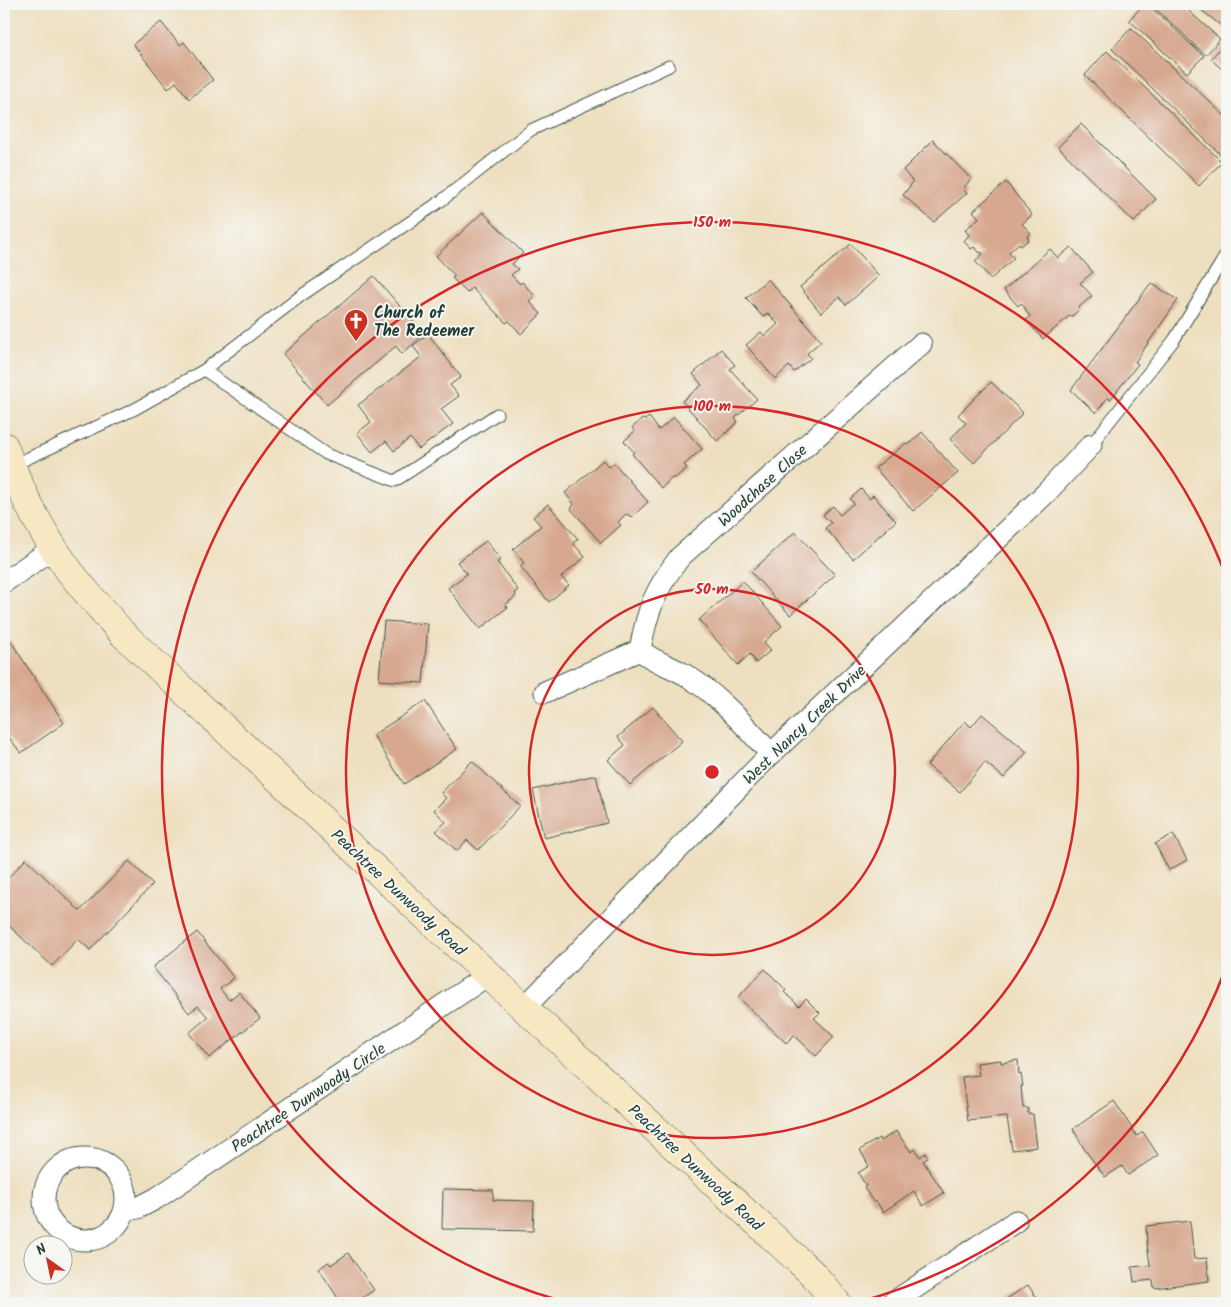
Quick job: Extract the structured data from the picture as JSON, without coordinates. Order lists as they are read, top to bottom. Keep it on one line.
{"streets":{"main road":["Peachtree Dunwoody Road"],"street":["Woodchase Close","West Nancy Creek Drive","Peachtree Dunwoody Circle"]},"crossings":[["West Nancy Creek Drive","Peachtree Dunwoody Road"],["Peachtree Dunwoody Road","Peachtree Dunwoody Circle"]],"places":{"church":["Church of The Redeemer"]},"north":"top left","rings":["150 m","100 m","50 m"]}
